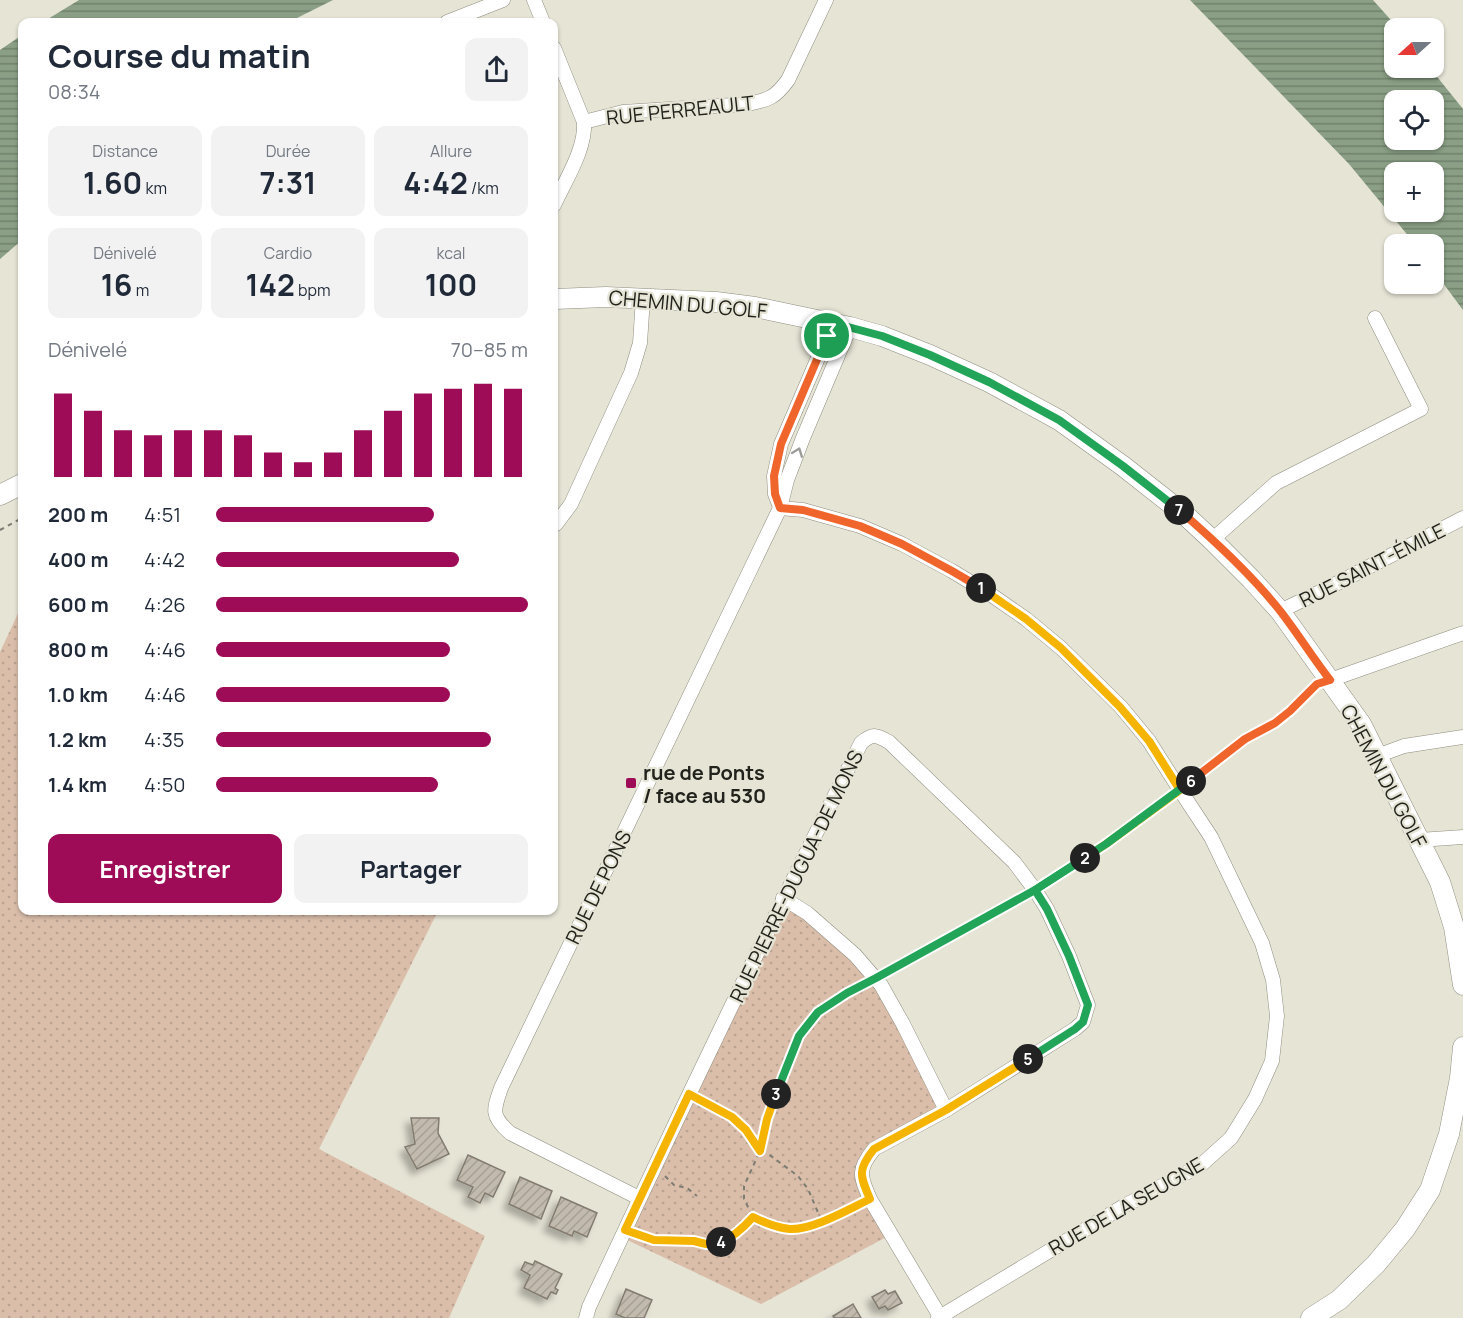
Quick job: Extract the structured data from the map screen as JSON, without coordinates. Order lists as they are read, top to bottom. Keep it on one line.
{"streets":{"street":["RUE PERREAULT","CHEMIN DU GOLF","RUE SAINT-ÉMILE","RUE PIERRE-DUGUA-DE MONS","RUE DE PONS","RUE DE LA SEUGNE"]},"crossings":[["CHEMIN DU GOLF","RUE SAINT-ÉMILE"],["RUE PIERRE-DUGUA-DE MONS","RUE DE PONS"],["RUE PIERRE-DUGUA-DE MONS","RUE DE LA SEUGNE"],["RUE DE PONS","RUE DE LA SEUGNE"]],"places":{"transit":["rue de Ponts / face au 530"]},"north":"left","page":{"map_buttons":["+","−"],"heading":["Course du matin","08:34"],"stats":[["Distance","1.60 km"],["Durée","7:31"],["Allure","4:42 /km"],["Dénivelé","16 m"],["Cardio","142 bpm"],["kcal","100"]],"chart":["Dénivelé","70–85 m"],"list":[{"name":"200 m","note":"4:51"},{"name":"400 m","note":"4:42"},{"name":"600 m","note":"4:26"},{"name":"800 m","note":"4:46"},{"name":"1.0 km","note":"4:46"},{"name":"1.2 km","note":"4:35"},{"name":"1.4 km","note":"4:50"}],"pins":["7","1","6","2","5","3","4"],"buttons":["Enregistrer","Partager"]}}
